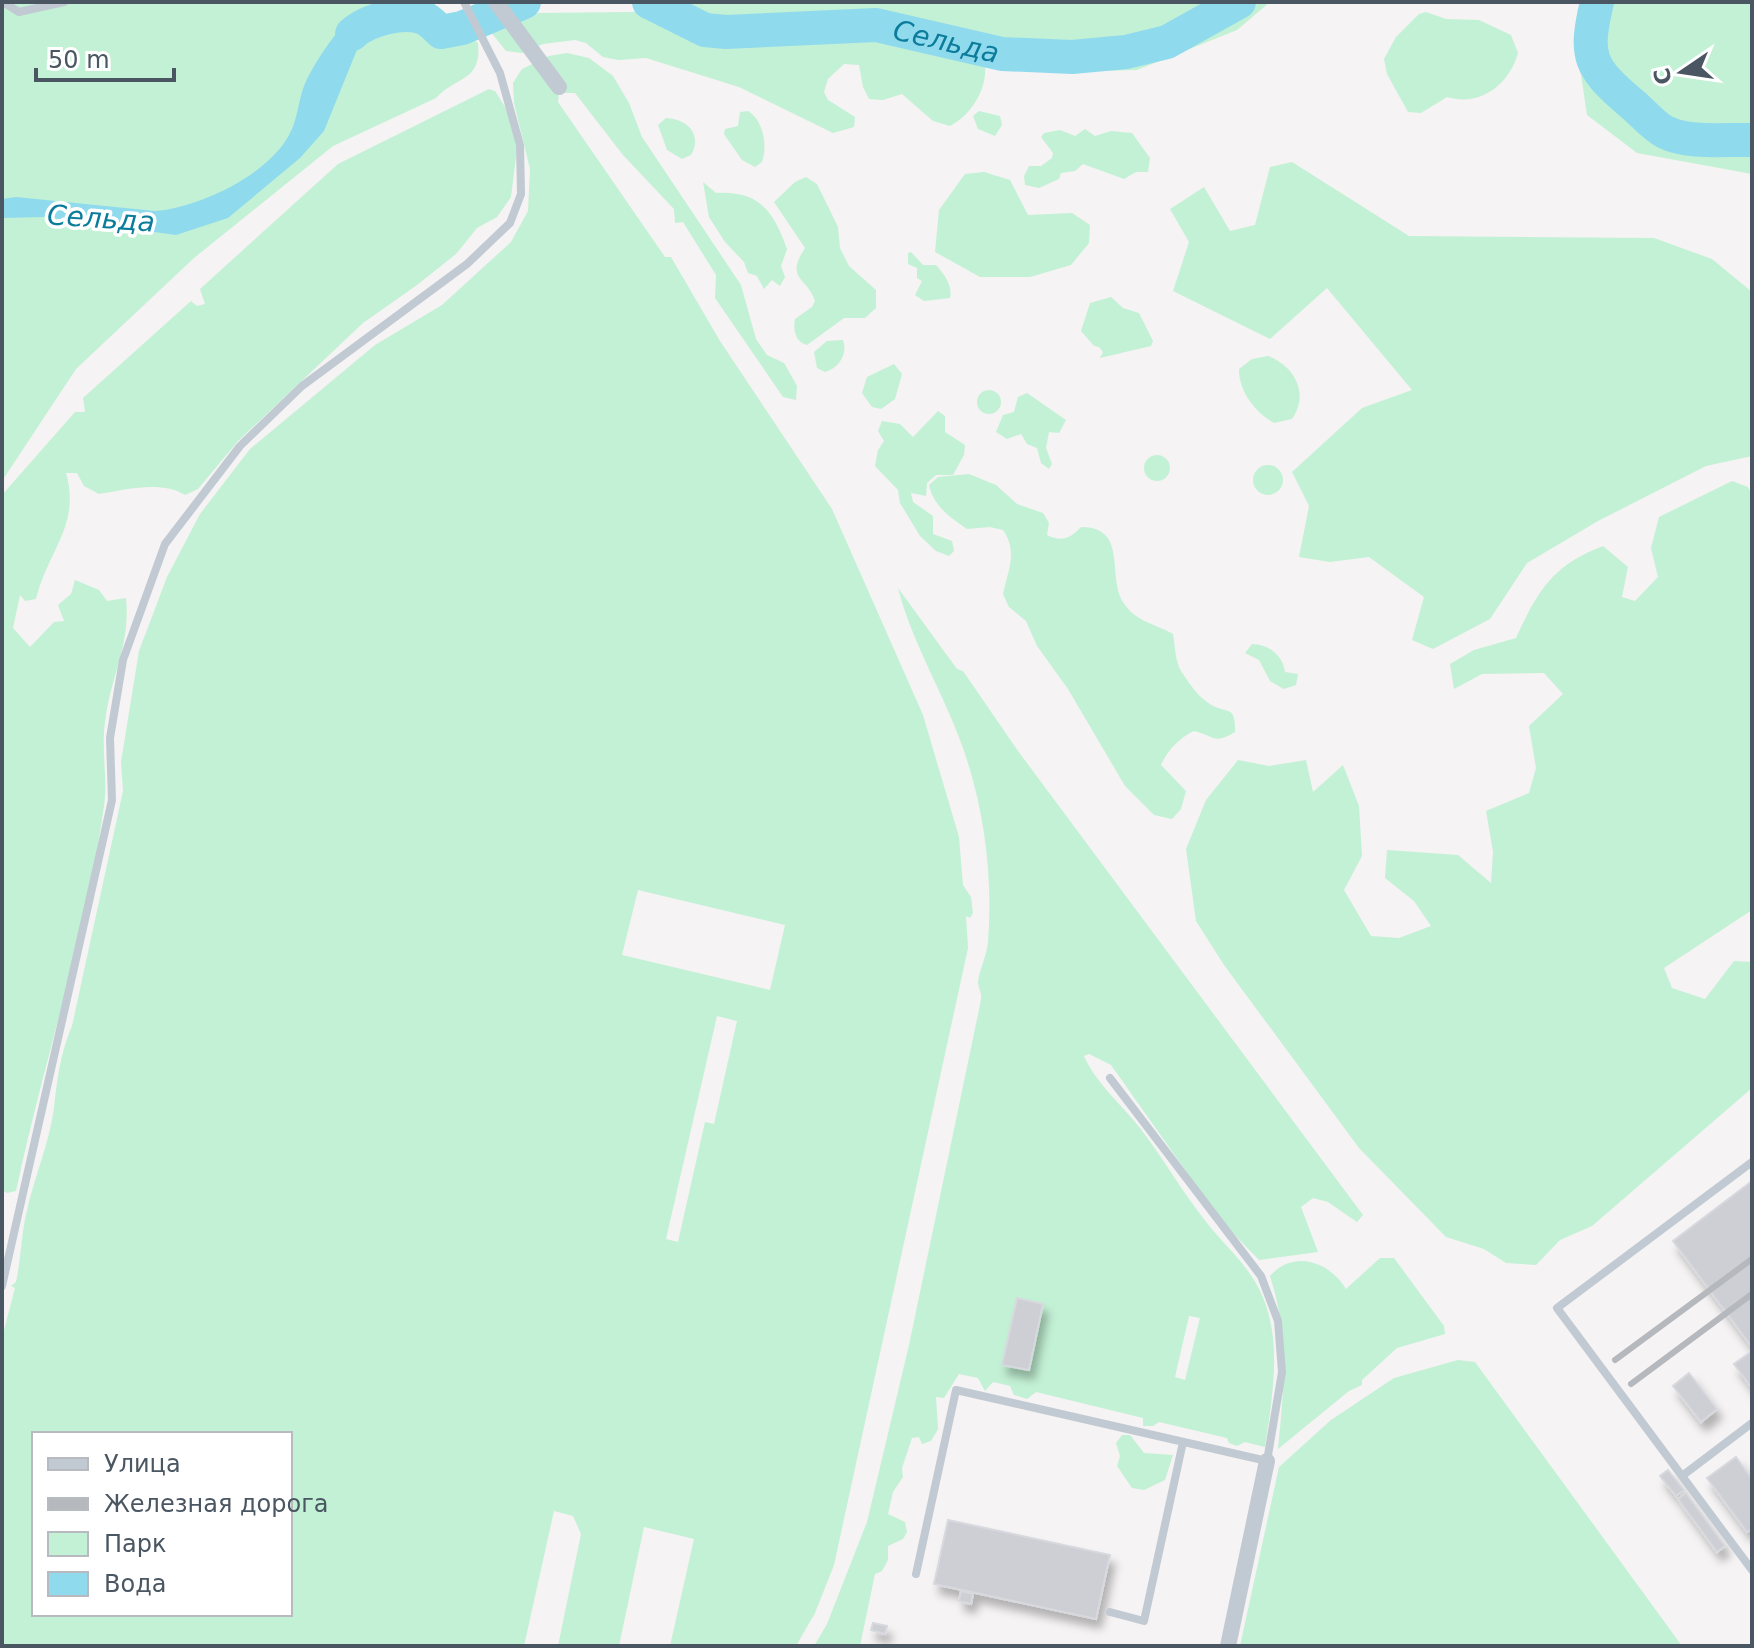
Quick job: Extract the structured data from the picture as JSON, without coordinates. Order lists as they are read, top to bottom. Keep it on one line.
{"water":["Сельда"],"legend":["Улица","Железная дорога","Парк","Вода"],"scale_bar":"50 m","north":"left"}
